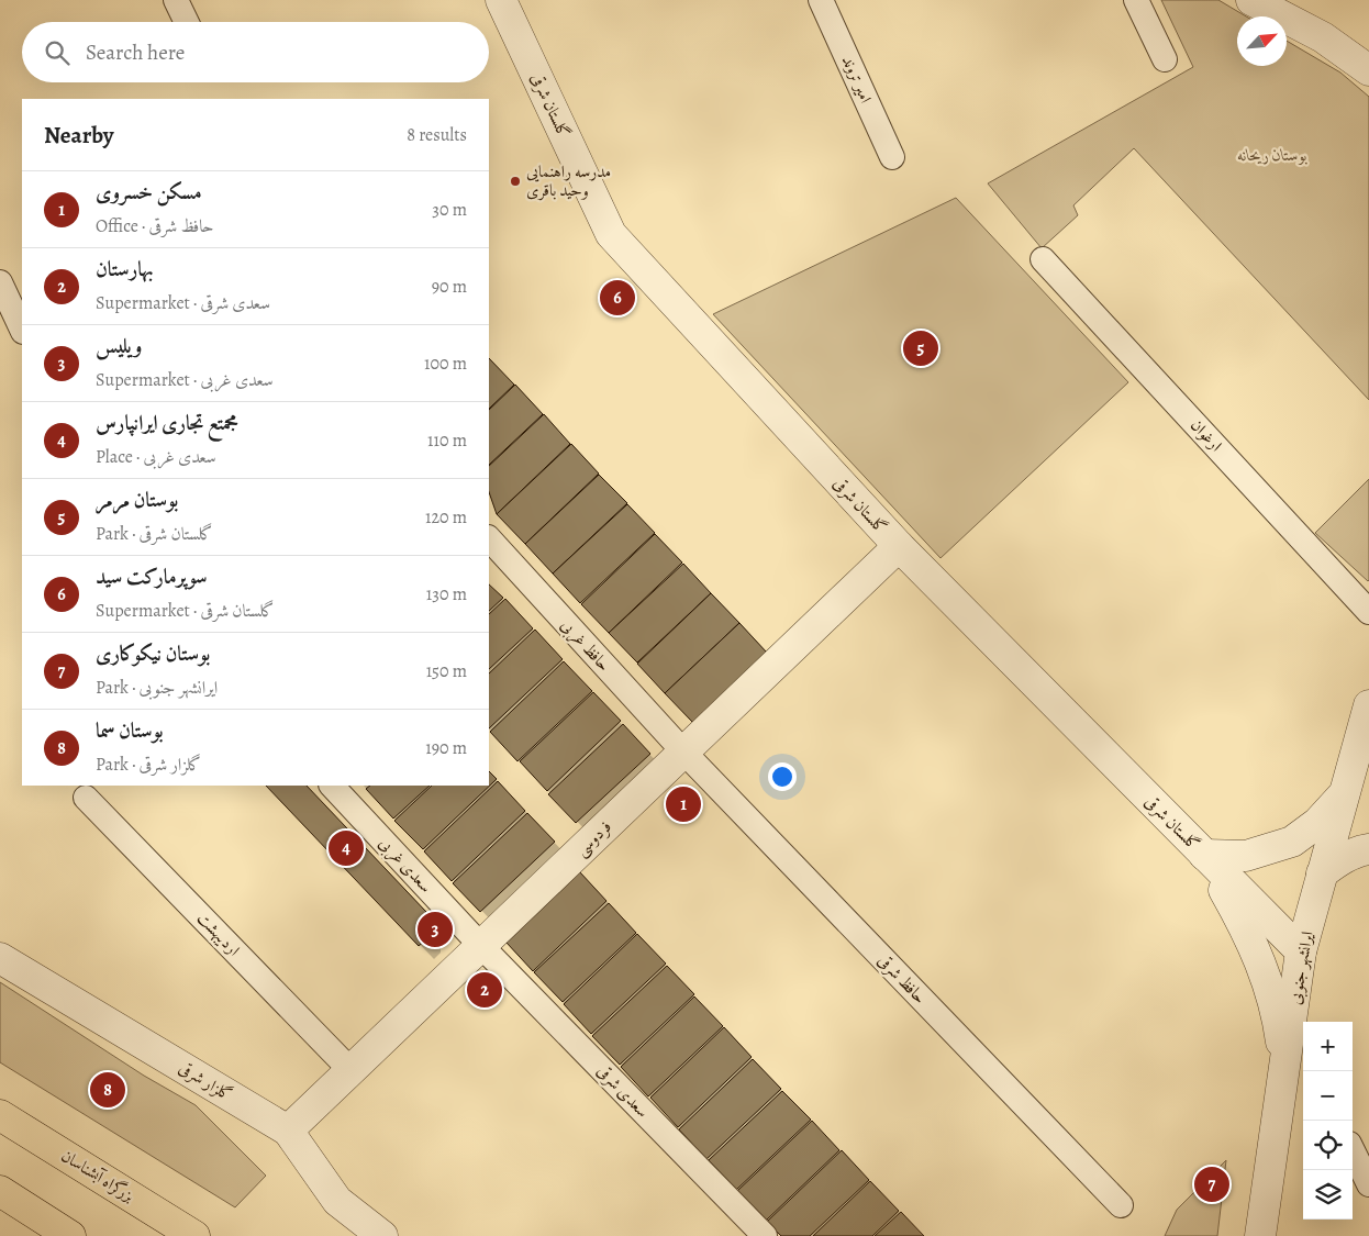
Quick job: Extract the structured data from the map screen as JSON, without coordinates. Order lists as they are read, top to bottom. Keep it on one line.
{"streets":{"highway":["بزرگراه آبشناسان"],"street":["امیر تروند","گلستان شرقی","ارغوان","حافظ غربی","فردوسی","سعدی غربی","اردیبهشت","ایرانشهر جنوبی","حافظ شرقی","گلزار شرقی","سعدی شرقی"]},"crossings":[["گلستان شرقی","فردوسی"],["گلستان شرقی","ایرانشهر جنوبی"],["حافظ غربی","فردوسی"],["حافظ غربی","حافظ شرقی"],["فردوسی","سعدی غربی"],["فردوسی","اردیبهشت"],["فردوسی","حافظ شرقی"],["فردوسی","گلزار شرقی"],["فردوسی","سعدی شرقی"],["سعدی غربی","سعدی شرقی"]],"parks":["بوستان ریحانه"],"places":["مدرسه راهنمایی وحید باقری"],"north":"top right","page":{"search":"Search here","heading":["Nearby","8 results"],"list":[{"mark":"1","name":"مسکن خسروی","note":"Office · حافظ شرقی","value":"30 m"},{"mark":"2","name":"بهارستان","note":"Supermarket · سعدی شرقی","value":"90 m"},{"mark":"3","name":"ویلیس","note":"Supermarket · سعدی غربی","value":"100 m"},{"mark":"4","name":"مجمتع تجاری ایرانپارس","note":"Place · سعدی غربی","value":"110 m"},{"mark":"5","name":"بوستان مرمر","note":"Park · گلستان شرقی","value":"120 m"},{"mark":"6","name":"سوپرمارکت سید","note":"Supermarket · گلستان شرقی","value":"130 m"},{"mark":"7","name":"بوستان نیکوکاری","note":"Park · ایرانشهر جنوبی","value":"150 m"},{"mark":"8","name":"بوستان سما","note":"Park · گلزار شرقی","value":"190 m"}],"pins":["6","5","1","4","3","2","8","7"],"map_buttons":["+","−"]}}
